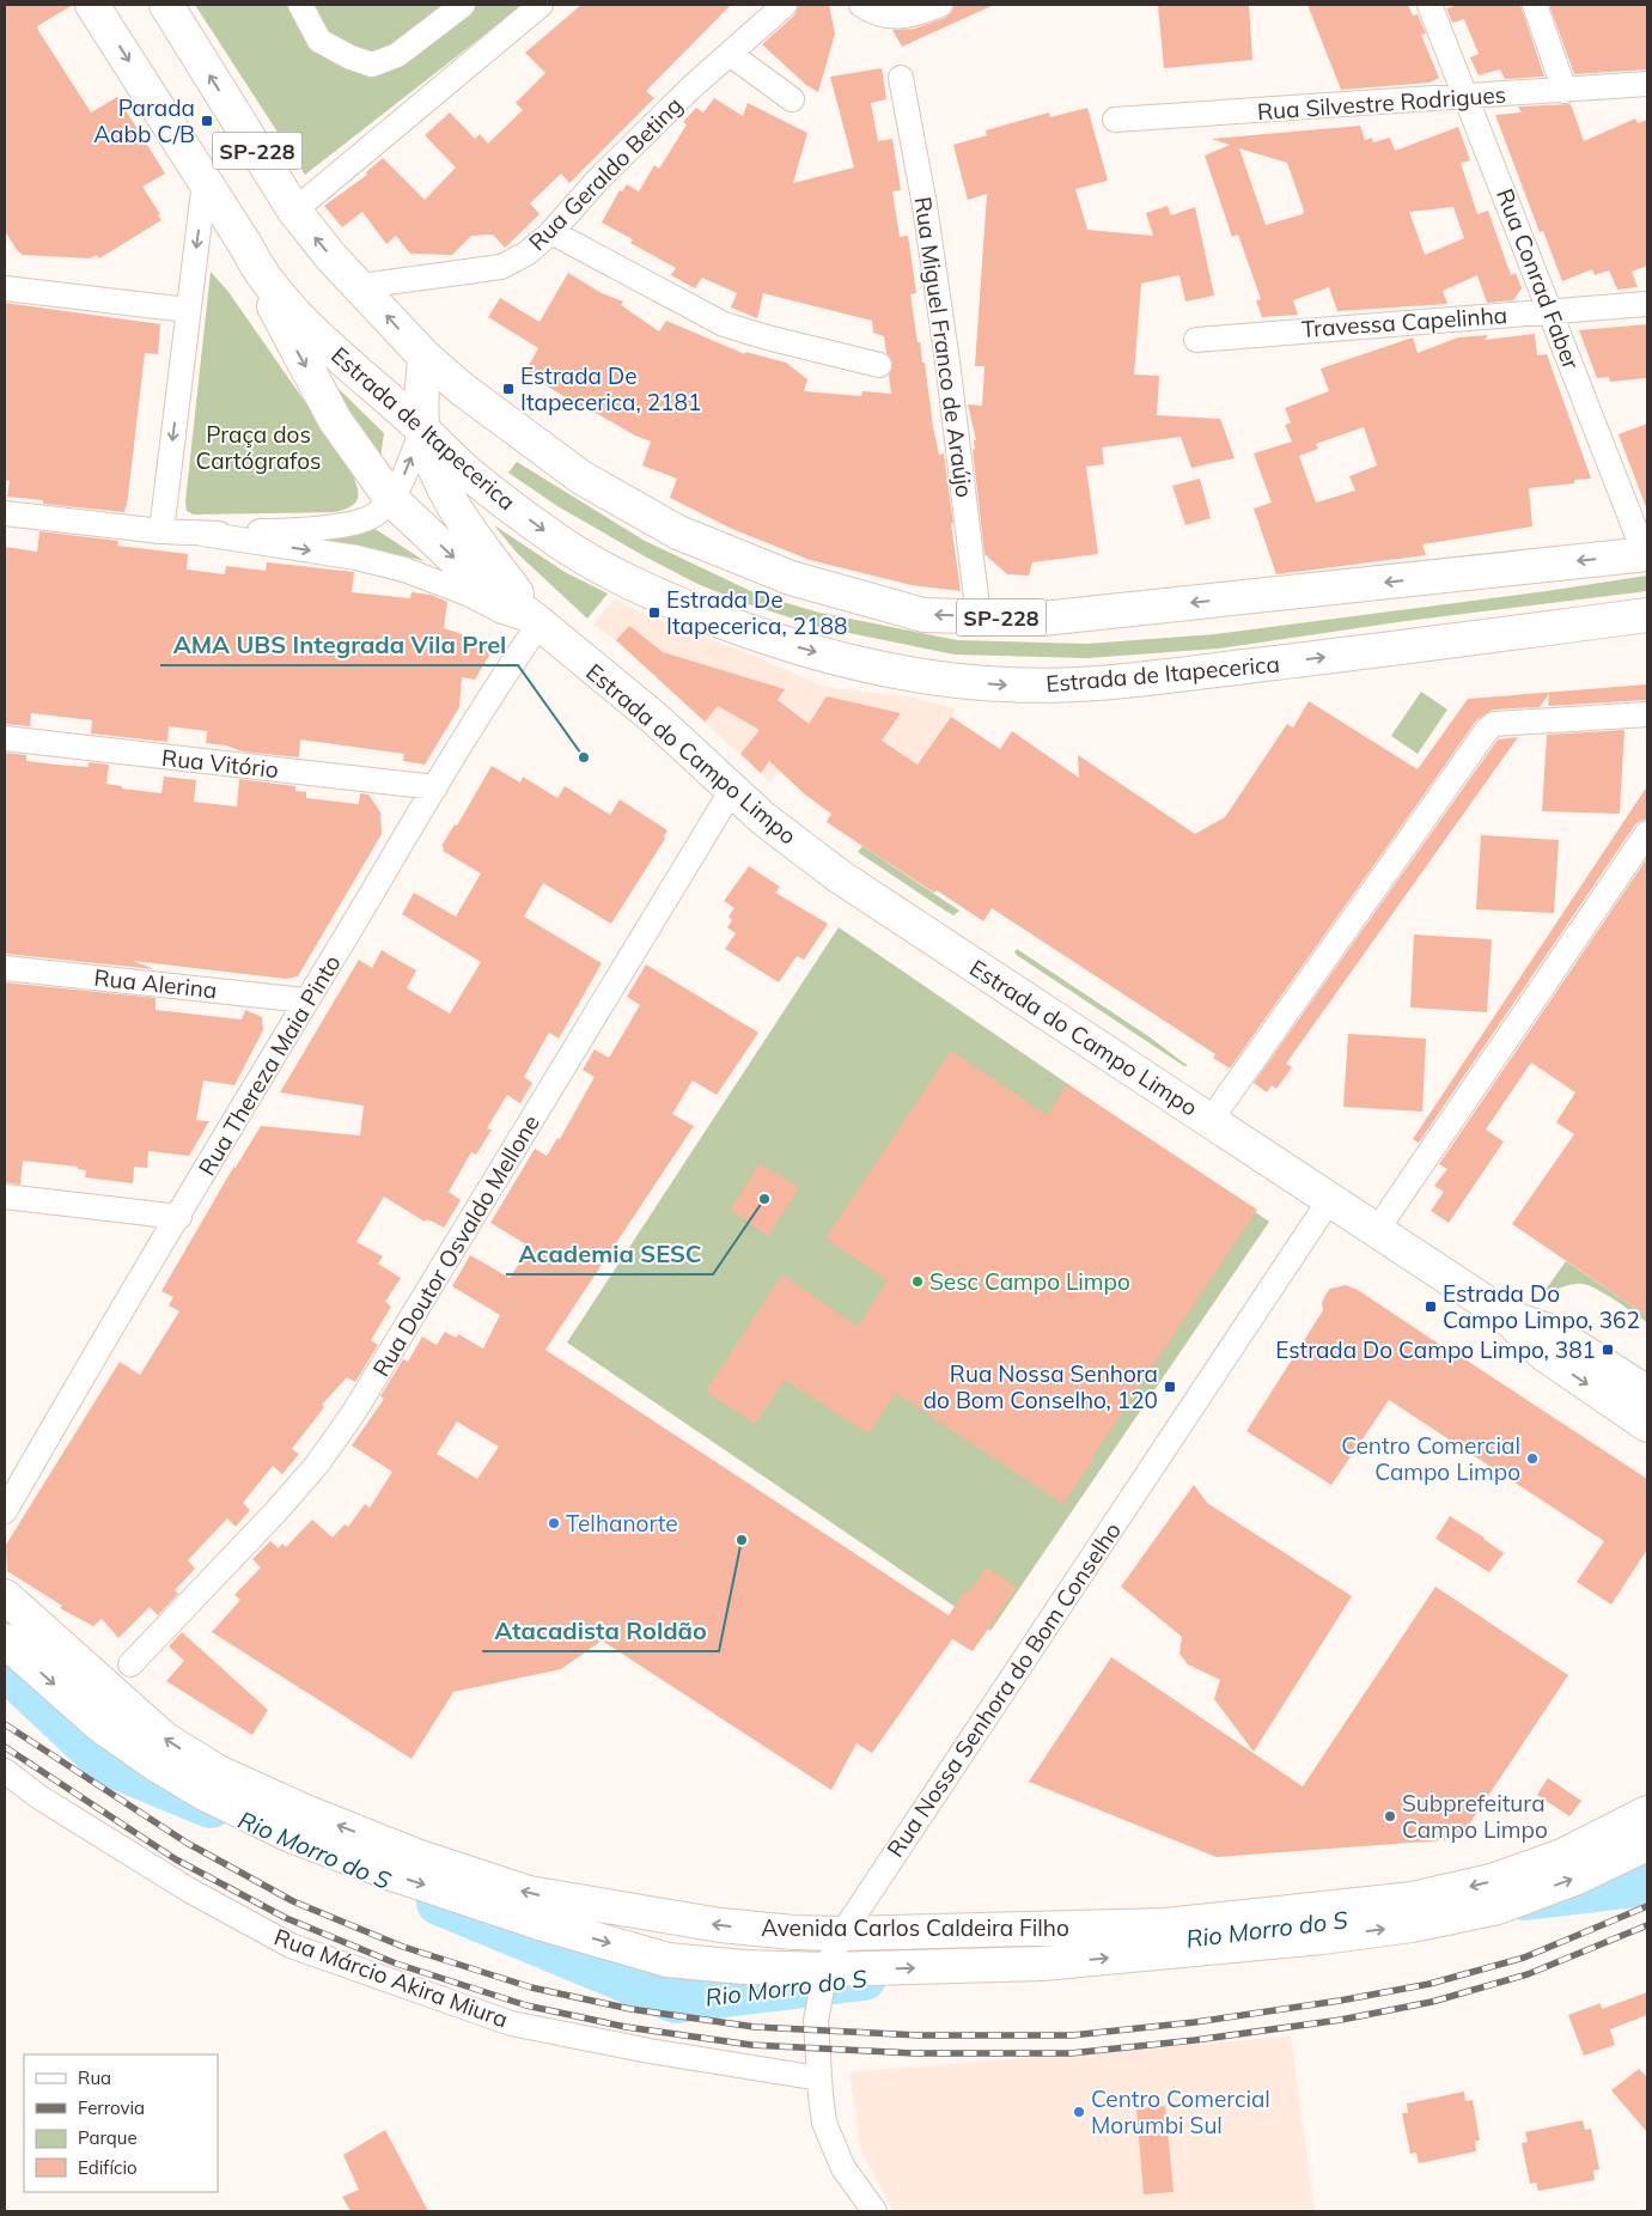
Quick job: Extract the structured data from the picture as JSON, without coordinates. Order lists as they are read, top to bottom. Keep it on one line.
{"streets":{"main road":["SP-228","Estrada de Itapecerica","Estrada do Campo Limpo","Avenida Carlos Caldeira Filho"],"street":["Rua Silvestre Rodrigues","Rua Geraldo Beting","Rua Conrad Faber","Travessa Capelinha","Rua Miguel Franco de Araújo","Rua Vitório","Rua Alerina","Rua Thereza Maia Pinto","Rua Doutor Osvaldo Mellone","Rua Nossa Senhora do Bom Conselho","Rua Márcio Akira Miura"]},"crossings":[["Rua Silvestre Rodrigues","Rua Conrad Faber"],["SP-228","Rua Geraldo Beting"],["SP-228","Rua Conrad Faber"],["SP-228","Rua Miguel Franco de Araújo"],["SP-228","Estrada do Campo Limpo"],["Rua Conrad Faber","Travessa Capelinha"],["Estrada de Itapecerica","Estrada do Campo Limpo"],["Estrada do Campo Limpo","Rua Thereza Maia Pinto"],["Estrada do Campo Limpo","Rua Doutor Osvaldo Mellone"],["Estrada do Campo Limpo","Rua Nossa Senhora do Bom Conselho"],["Rua Vitório","Rua Thereza Maia Pinto"],["Rua Alerina","Rua Thereza Maia Pinto"],["Rua Nossa Senhora do Bom Conselho","Avenida Carlos Caldeira Filho"],["Rua Nossa Senhora do Bom Conselho","Rua Márcio Akira Miura"]],"water":["Rio Morro do S"],"parks":["Praça dos Cartógrafos"],"places":{"transit":["Parada Aabb C/B","Estrada De Itapecerica, 2181","Estrada De Itapecerica, 2188","Estrada Do Campo Limpo, 362","Estrada Do Campo Limpo, 381","Rua Nossa Senhora do Bom Conselho, 120"],"other":["AMA UBS Integrada Vila Prel","Academia SESC","Sesc Campo Limpo","Centro Comercial Campo Limpo","Telhanorte","Atacadista Roldão","Subprefeitura Campo Limpo","Centro Comercial Morumbi Sul"]},"legend":["Rua","Ferrovia","Parque","Edifício"]}
